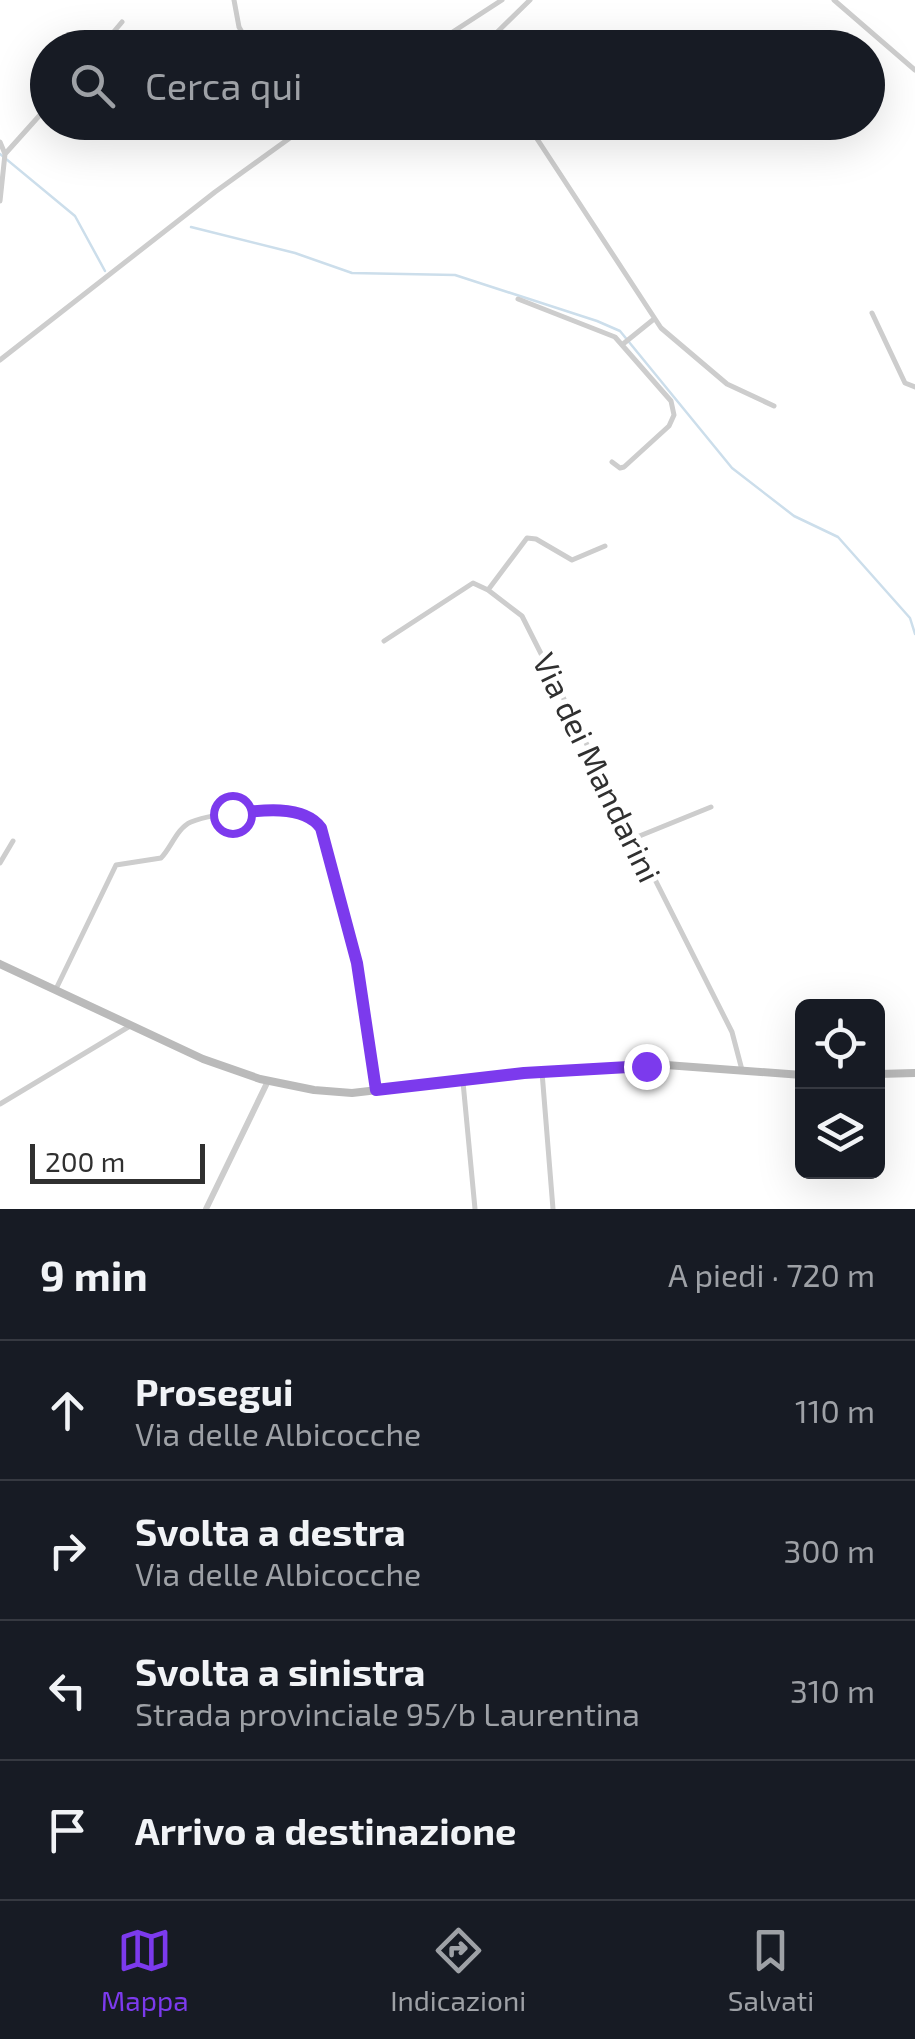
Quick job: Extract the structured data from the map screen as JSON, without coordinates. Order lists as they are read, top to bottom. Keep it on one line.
{"streets":{"street":["Via dei Mandarini"]},"scale_bar":"200 m","page":{"search":"Cerca qui","scale":"200 m","heading":["9 min","A piedi · 720 m"],"list":[["Prosegui","Via delle Albicocche","110 m"],["Svolta a destra","Via delle Albicocche","300 m"],["Svolta a sinistra","Strada provinciale 95/b Laurentina","310 m"],"Arrivo a destinazione"],"nav":["Mappa","Indicazioni","Salvati"]}}
